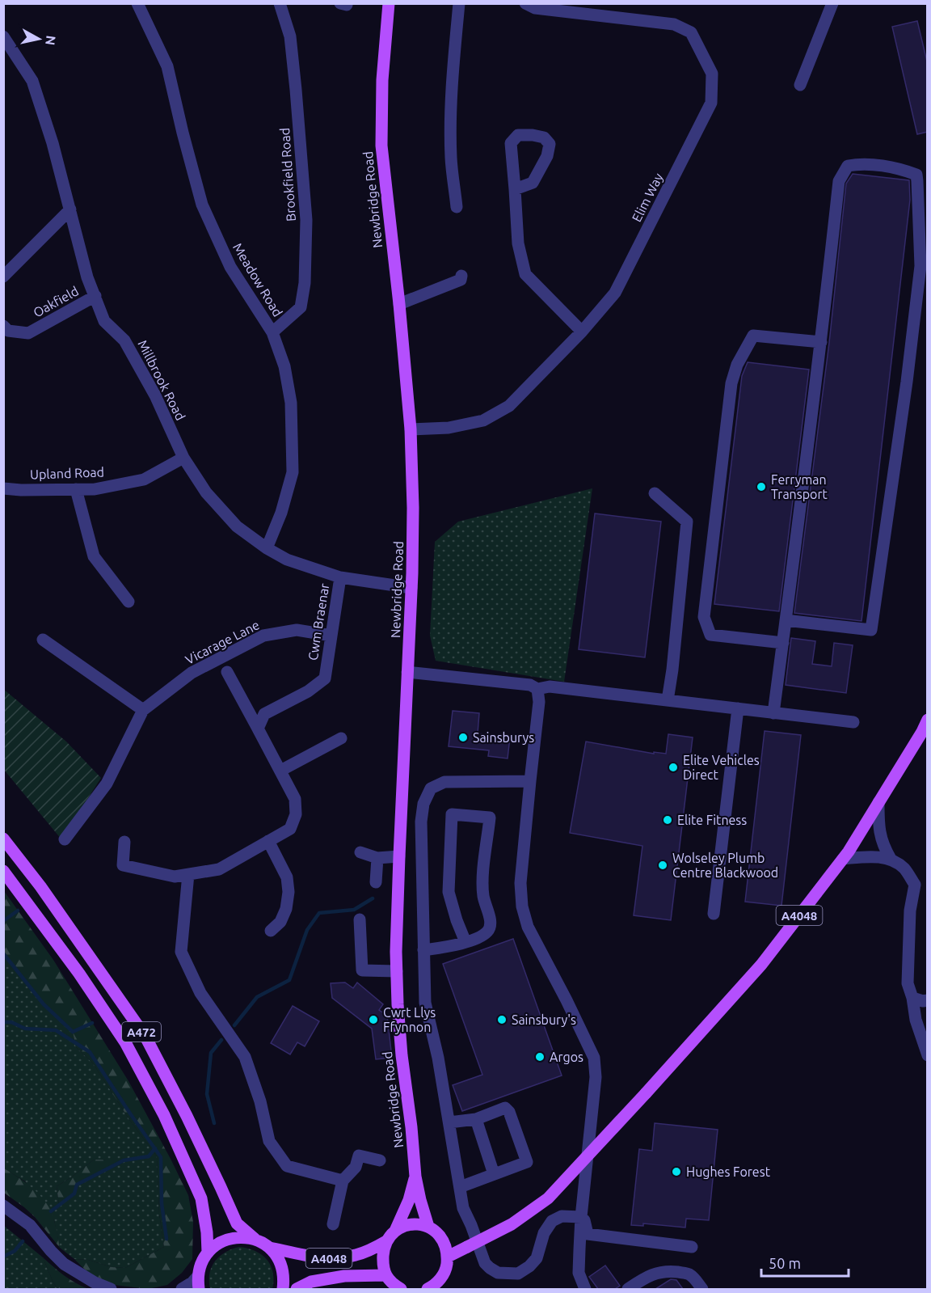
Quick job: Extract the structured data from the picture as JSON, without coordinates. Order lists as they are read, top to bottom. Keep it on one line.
{"streets":{"main road":["Newbridge Road","A4048","A472"],"street":["Brookfield Road","Elim Way","Meadow Road","Oakfield","Millbrook Road","Upland Road","Cwm Braenar","Vicarage Lane"]},"crossings":[["Brookfield Road","Meadow Road"],["Elim Way","Newbridge Road"],["Newbridge Road","Millbrook Road"],["Newbridge Road","A4048"],["Meadow Road","Millbrook Road"],["Oakfield","Millbrook Road"],["Millbrook Road","Upland Road"],["Millbrook Road","Cwm Braenar"],["Cwm Braenar","Vicarage Lane"],["A4048","A472"]],"places":["Ferryman Transport","Sainsburys","Elite Vehicles Direct","Elite Fitness","Wolseley Plumb Centre Blackwood","Cwrt Llys Ffynnon","Sainsbury's","Argos","Hughes Forest"],"scale_bar":"50 m","north":"right"}
